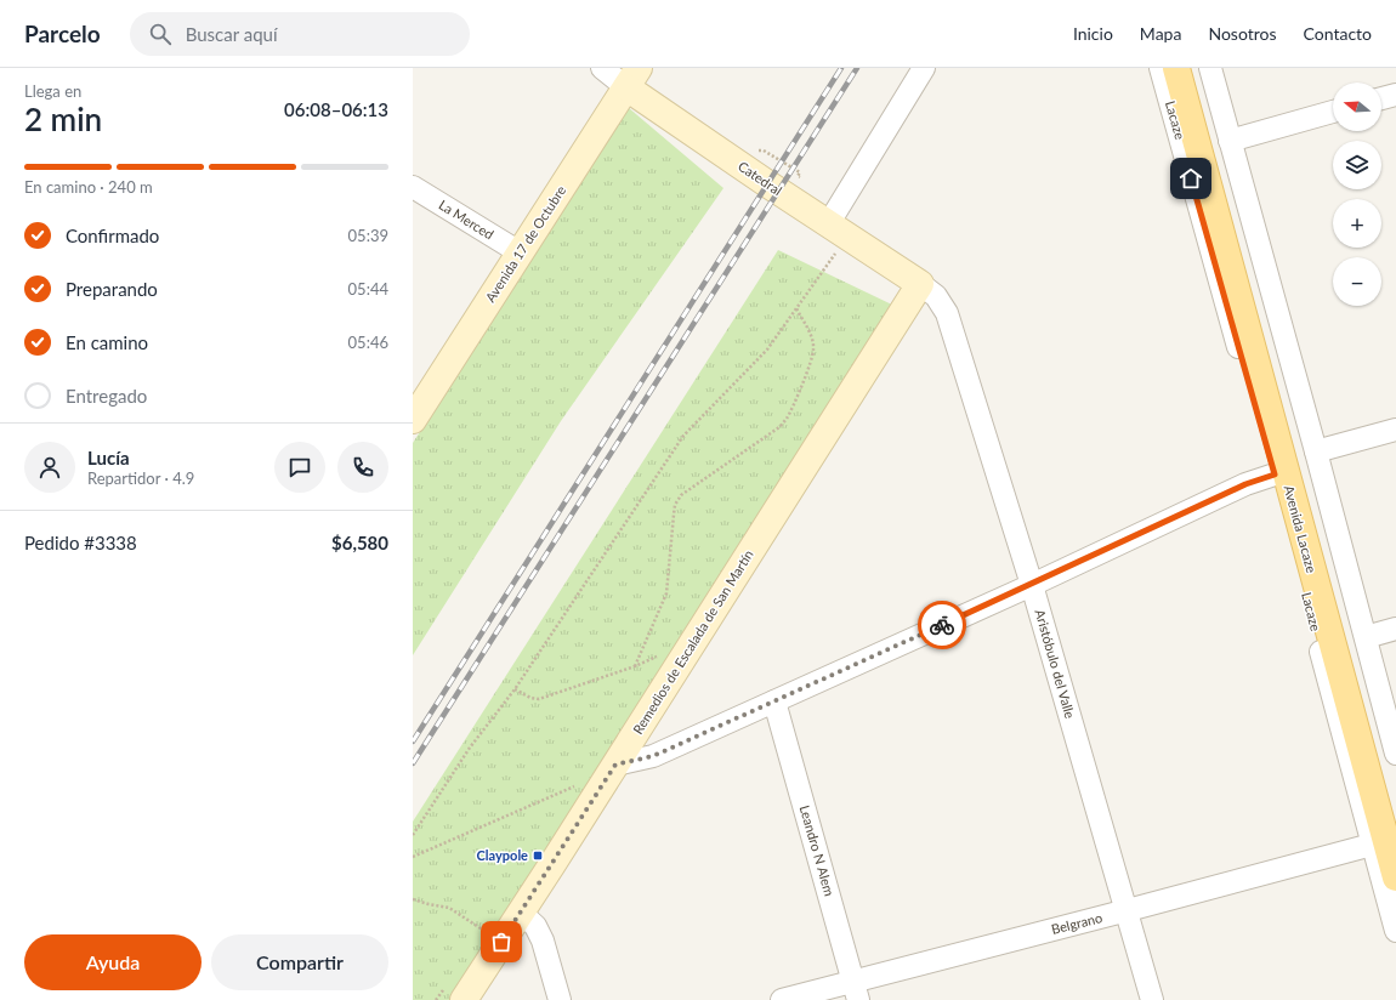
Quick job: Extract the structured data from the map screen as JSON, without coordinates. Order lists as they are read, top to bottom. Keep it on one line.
{"streets":{"main road":["Avenida Lacaze"],"street":["Lacaze","Catedral","La Merced","Avenida 17 de Octubre","Remedios de Escalada de San Martín","Aristóbulo del Valle","Leandro N Alem","Belgrano"]},"crossings":[["Lacaze","Avenida Lacaze"],["Lacaze","Belgrano"],["Catedral","Avenida 17 de Octubre"],["Catedral","Remedios de Escalada de San Martín"],["Catedral","Aristóbulo del Valle"],["La Merced","Avenida 17 de Octubre"],["Avenida Lacaze","Belgrano"],["Remedios de Escalada de San Martín","Aristóbulo del Valle"],["Aristóbulo del Valle","Belgrano"],["Leandro N Alem","Belgrano"]],"places":{"transit":["Claypole"]},"north":"left","page":{"header":"Parcelo","search":"Buscar aquí","nav":["Inicio","Mapa","Nosotros","Contacto"],"heading":["2 min","Llega en","06:08–06:13"],"panel":["Lucía","Repartidor · 4.9","Pedido #3338","$6,580"],"map_buttons":["+","−"],"bar":"En camino · 240 m","list":[["Confirmado","05:39"],["Preparando","05:44"],["En camino","05:46"],"Entregado"],"buttons":["Ayuda","Compartir"]}}
